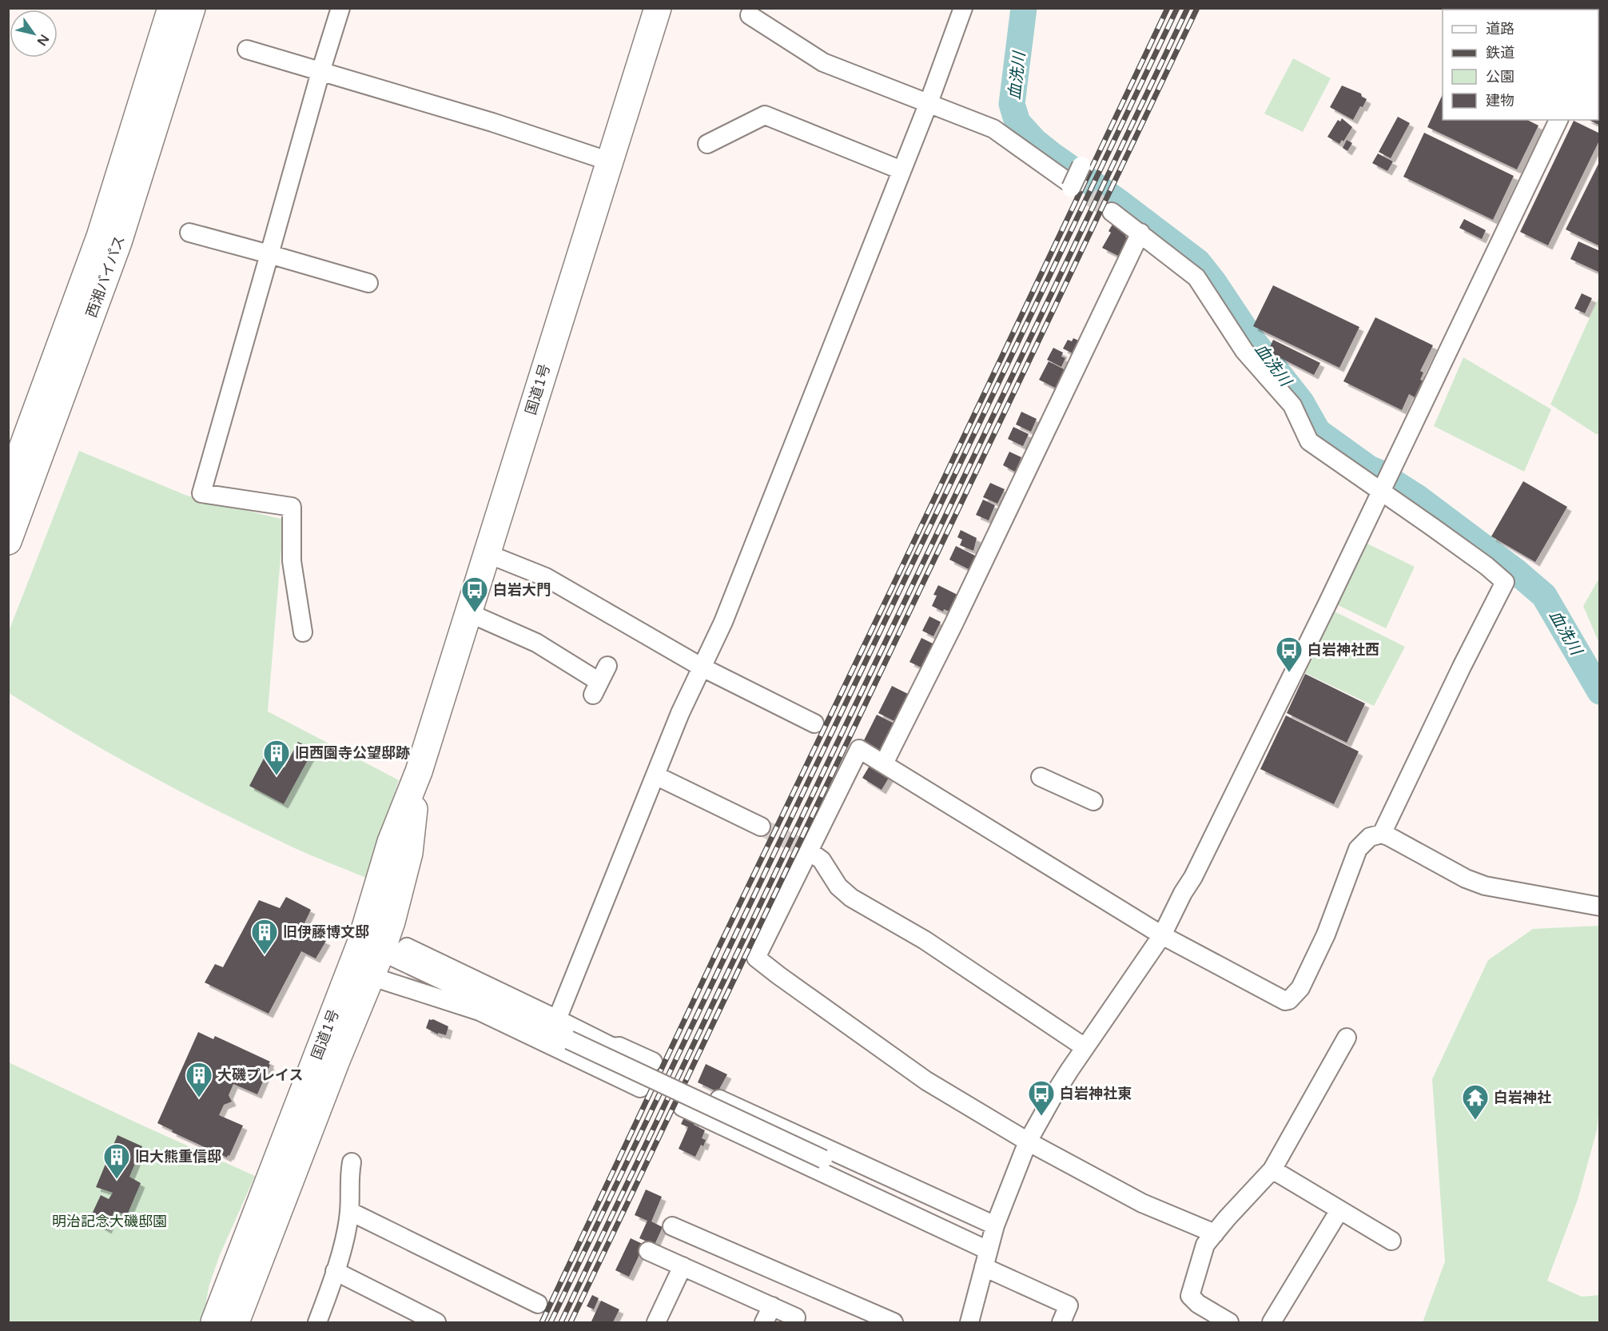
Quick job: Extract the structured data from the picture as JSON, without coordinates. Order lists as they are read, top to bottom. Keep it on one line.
{"streets":{"highway":["西湘バイパス","国道1号"]},"water":["血洗川"],"parks":["明治記念大磯邸園"],"places":{"bus stop":["白岩大門","白岩神社西","白岩神社東"],"building":["旧西園寺公望邸跡","旧伊藤博文邸","大磯プレイス","旧大熊重信邸"],"temple":["白岩神社"]},"legend":["道路","鉄道","公園","建物"],"north":"bottom right"}
